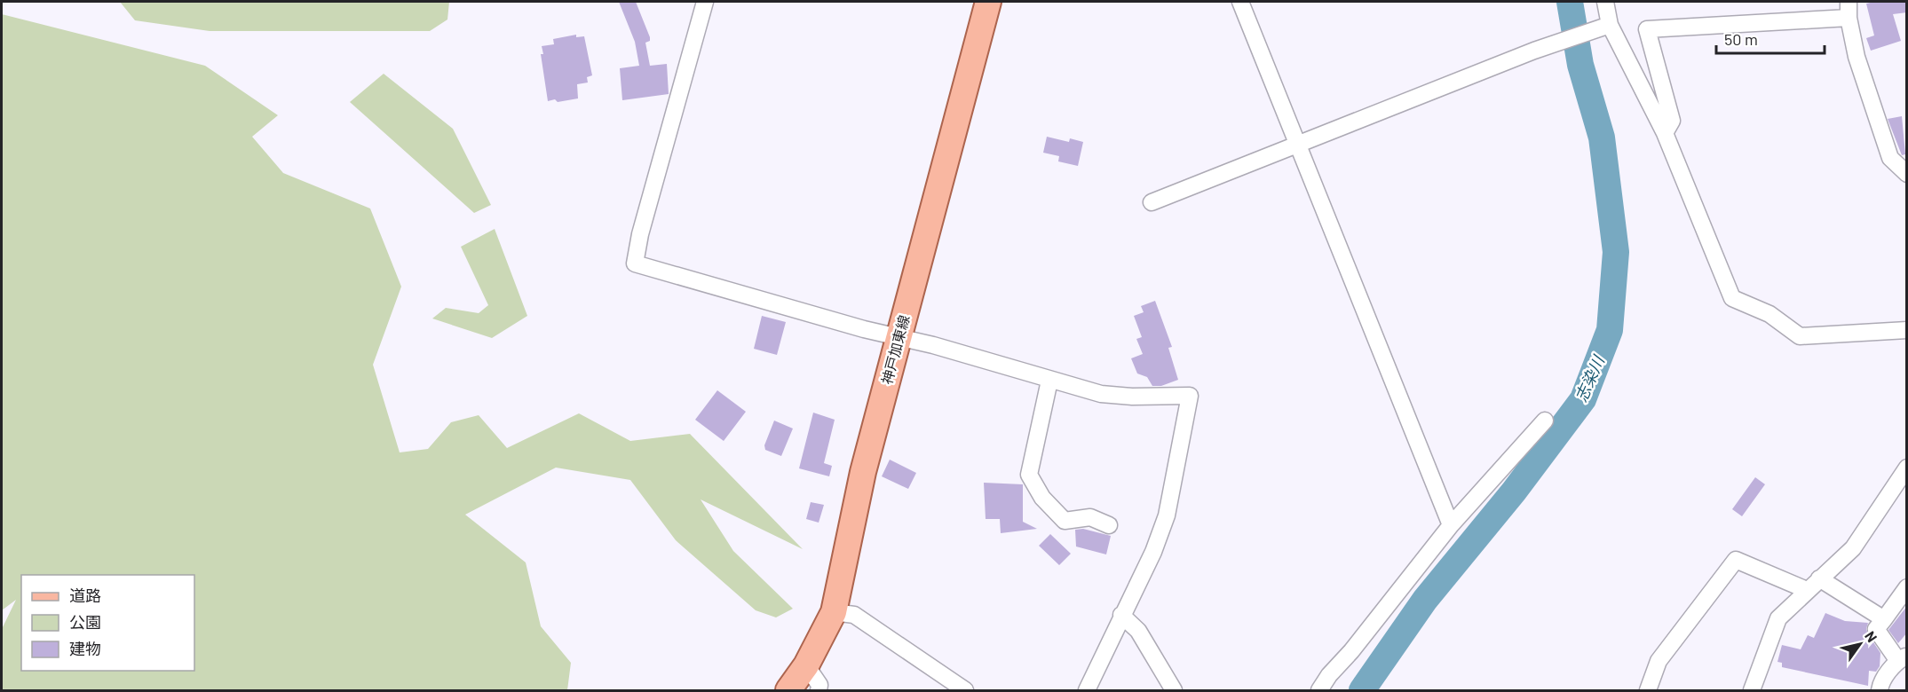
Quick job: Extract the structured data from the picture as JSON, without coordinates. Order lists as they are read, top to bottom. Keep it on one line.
{"streets":{"main road":["神戸加東線"]},"water":["志染川"],"legend":["道路","公園","建物"],"scale_bar":"50 m","north":"top right"}
